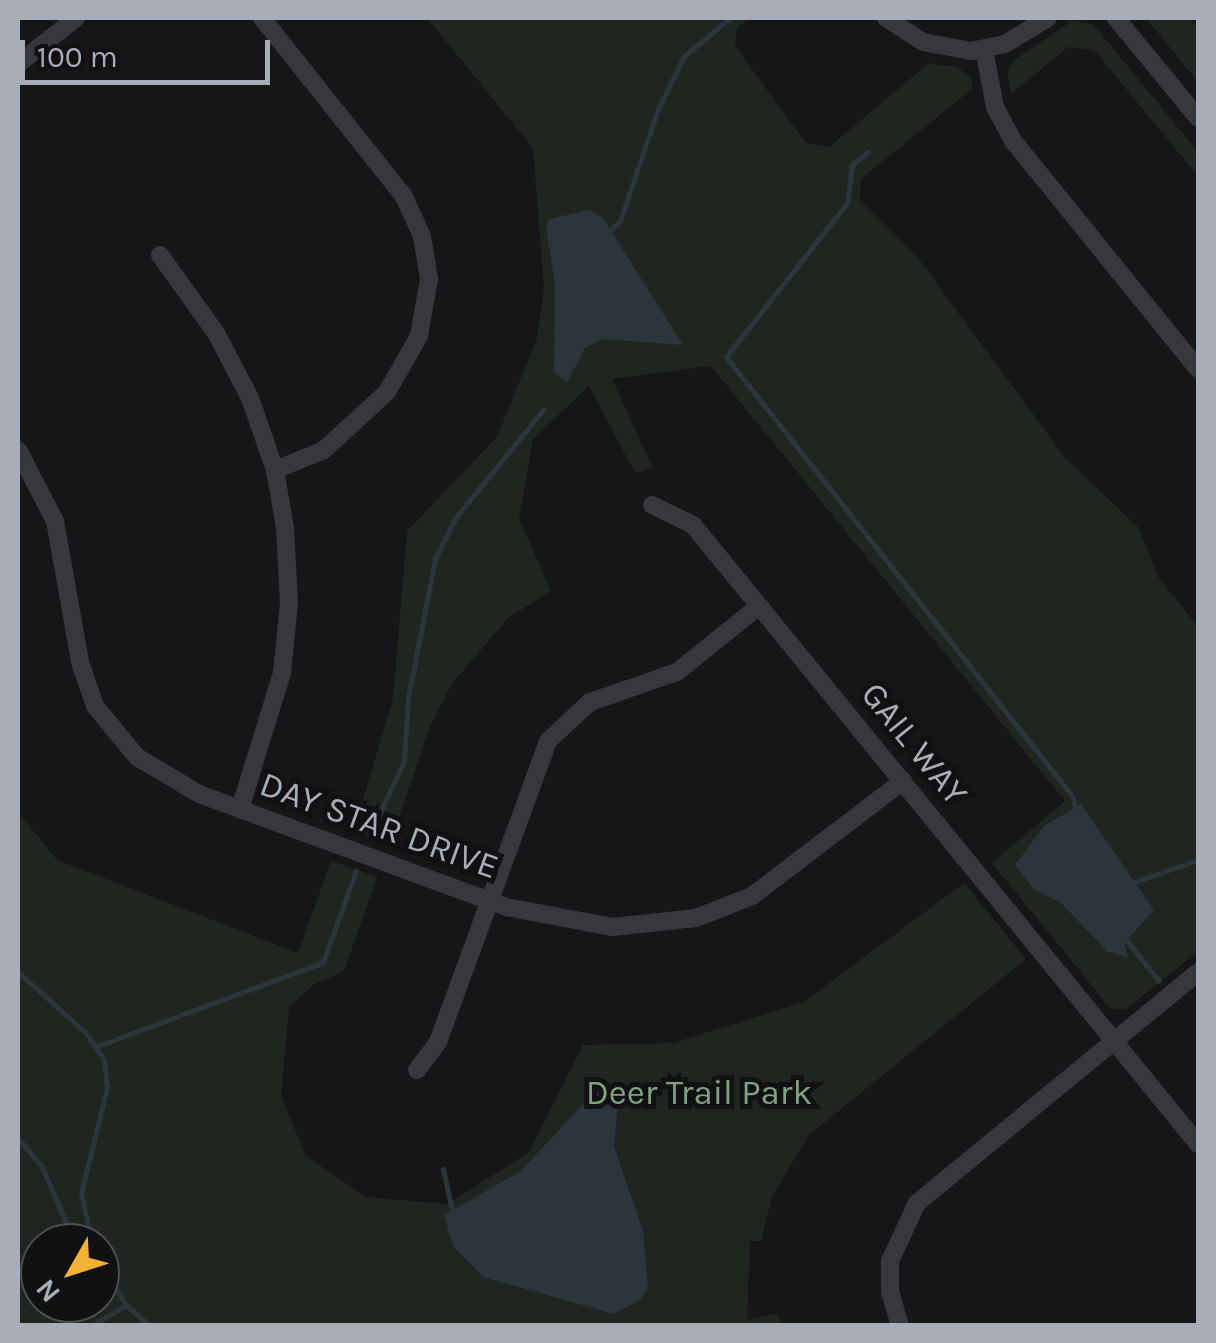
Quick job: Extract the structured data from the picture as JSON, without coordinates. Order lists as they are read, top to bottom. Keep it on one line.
{"streets":{"street":["GAIL WAY","DAY STAR DRIVE"]},"crossings":[["GAIL WAY","DAY STAR DRIVE"]],"parks":["Deer Trail Park"],"scale_bar":"100 m","north":"bottom left"}
